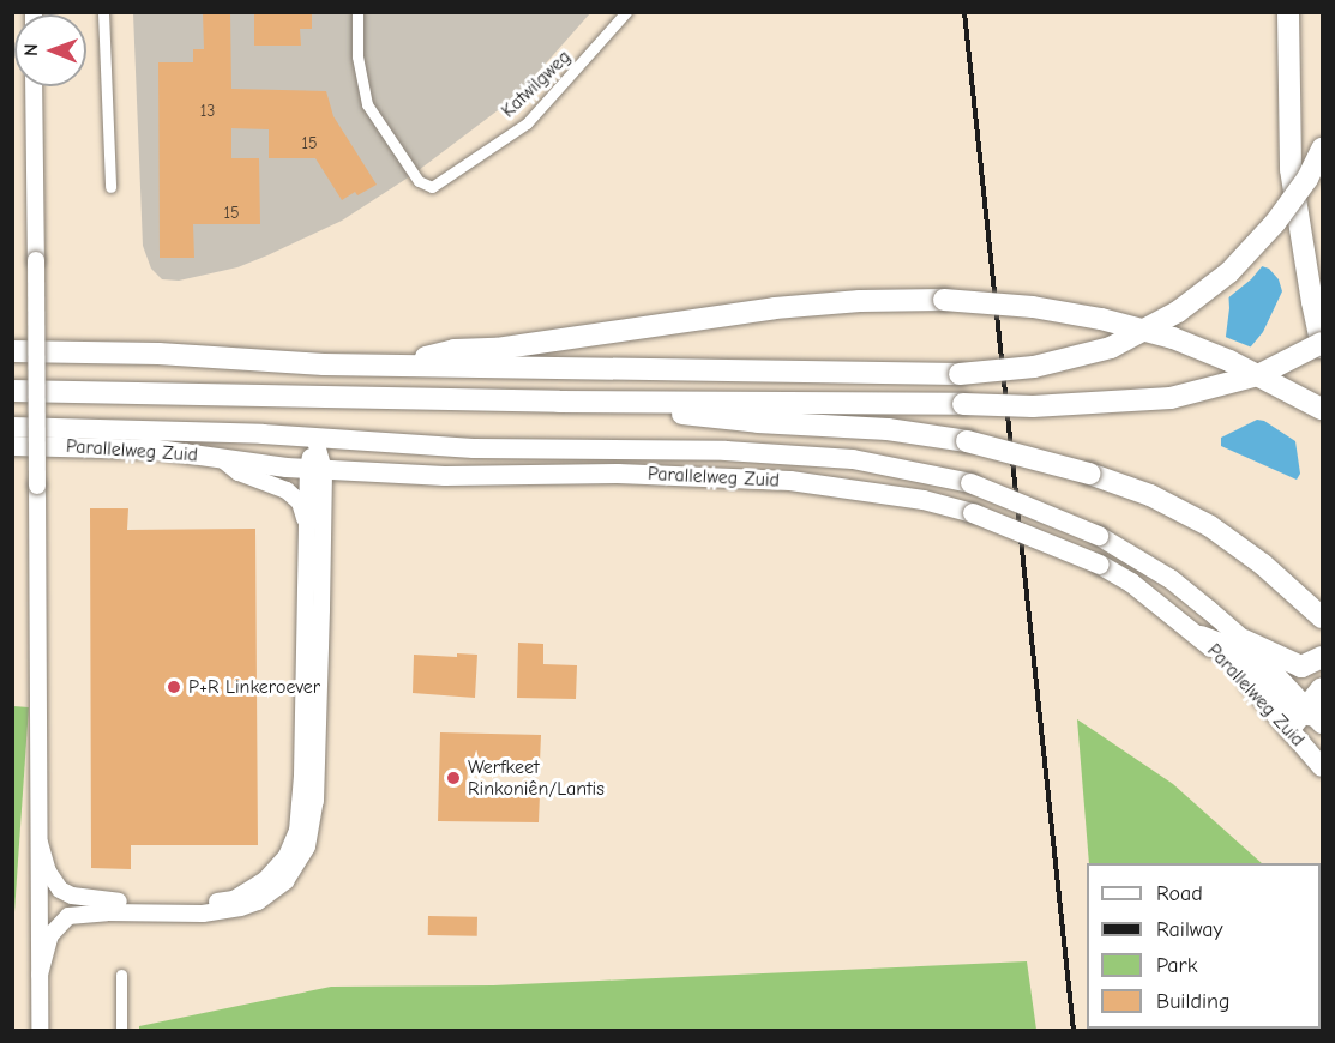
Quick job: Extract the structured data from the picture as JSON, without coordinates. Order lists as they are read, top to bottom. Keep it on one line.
{"streets":{"highway":["Parallelweg Zuid"],"street":["Katwilgweg"]},"places":["P+R Linkeroever","Werfkeet Rinkoniên/Lantis"],"house_numbers":["13","15","15"],"legend":["Road","Railway","Park","Building"],"north":"left"}
